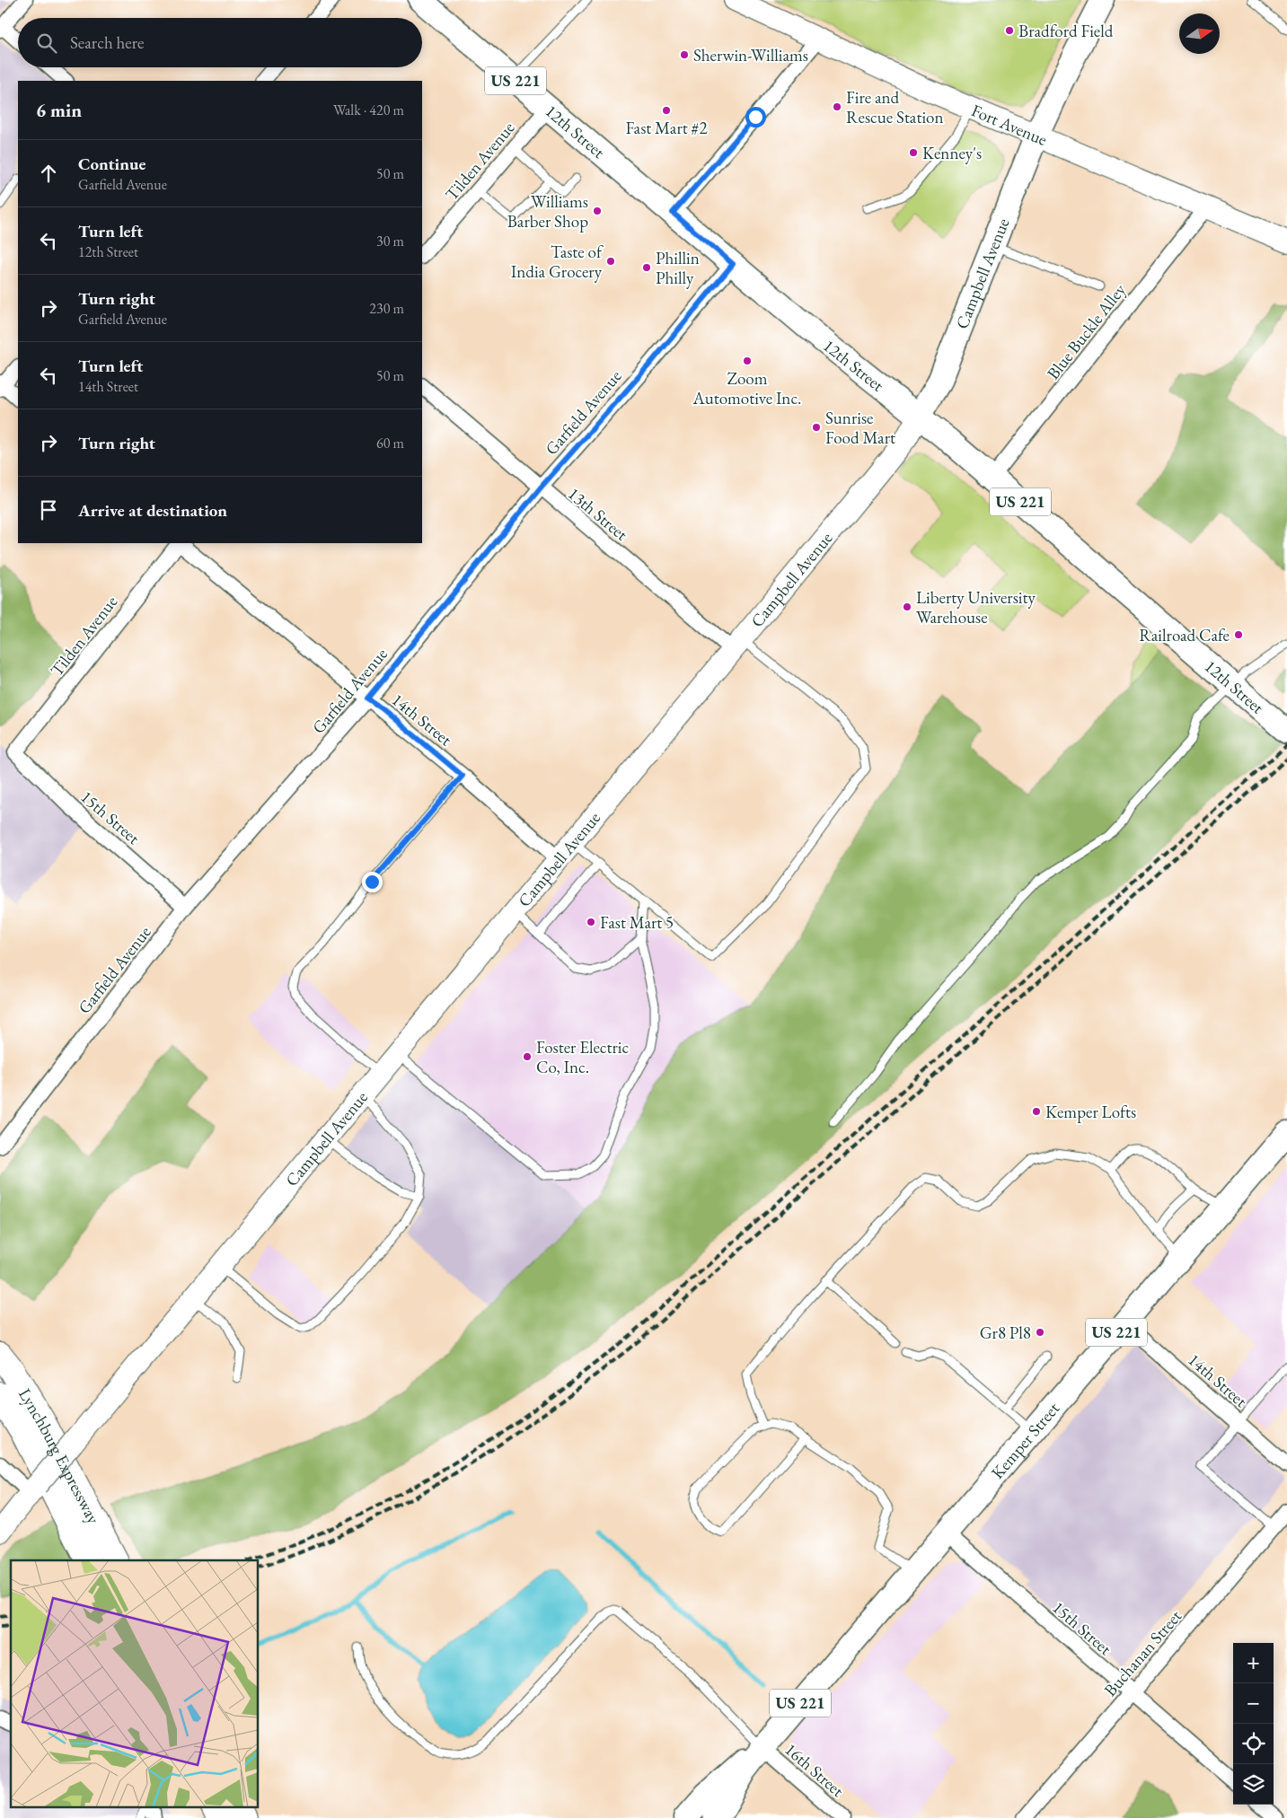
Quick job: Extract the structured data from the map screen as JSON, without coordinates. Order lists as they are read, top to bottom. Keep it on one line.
{"streets":{"highway":["Lynchburg Expressway"],"main road":["US 221","Fort Avenue","12th Street","Campbell Avenue","Kemper Street"],"street":["Tilden Avenue","Blue Buckle Alley","Garfield Avenue","13th Street","14th Street","15th Street","Buchanan Street","16th Street"]},"crossings":[["Fort Avenue","Campbell Avenue"],["Fort Avenue","Blue Buckle Alley"],["12th Street","Tilden Avenue"],["12th Street","Campbell Avenue"],["12th Street","Blue Buckle Alley"],["12th Street","Garfield Avenue"],["Tilden Avenue","15th Street"],["Campbell Avenue","13th Street"],["Campbell Avenue","14th Street"],["Garfield Avenue","13th Street"],["Garfield Avenue","14th Street"],["Garfield Avenue","15th Street"],["14th Street","Kemper Street"],["15th Street","Kemper Street"],["15th Street","Buchanan Street"],["Kemper Street","16th Street"]],"places":["Bradford Field","Sherwin-Williams","Fire and Rescue Station","Fast Mart #2","Kenney's","Williams Barber Shop","Taste of India Grocery","Phillin Philly","Zoom Automotive Inc.","Sunrise Food Mart","Liberty University Warehouse","Railroad Cafe","Fast Mart 5","Foster Electric Co, Inc.","Kemper Lofts","Gr8 Pl8"],"north":"right","page":{"search":"Search here","heading":["6 min","Walk · 420 m"],"list":[["Continue","Garfield Avenue","50 m"],["Turn left","12th Street","30 m"],["Turn right","Garfield Avenue","230 m"],["Turn left","14th Street","50 m"],["Turn right","60 m"],"Arrive at destination"],"map_buttons":["+","−"]}}
